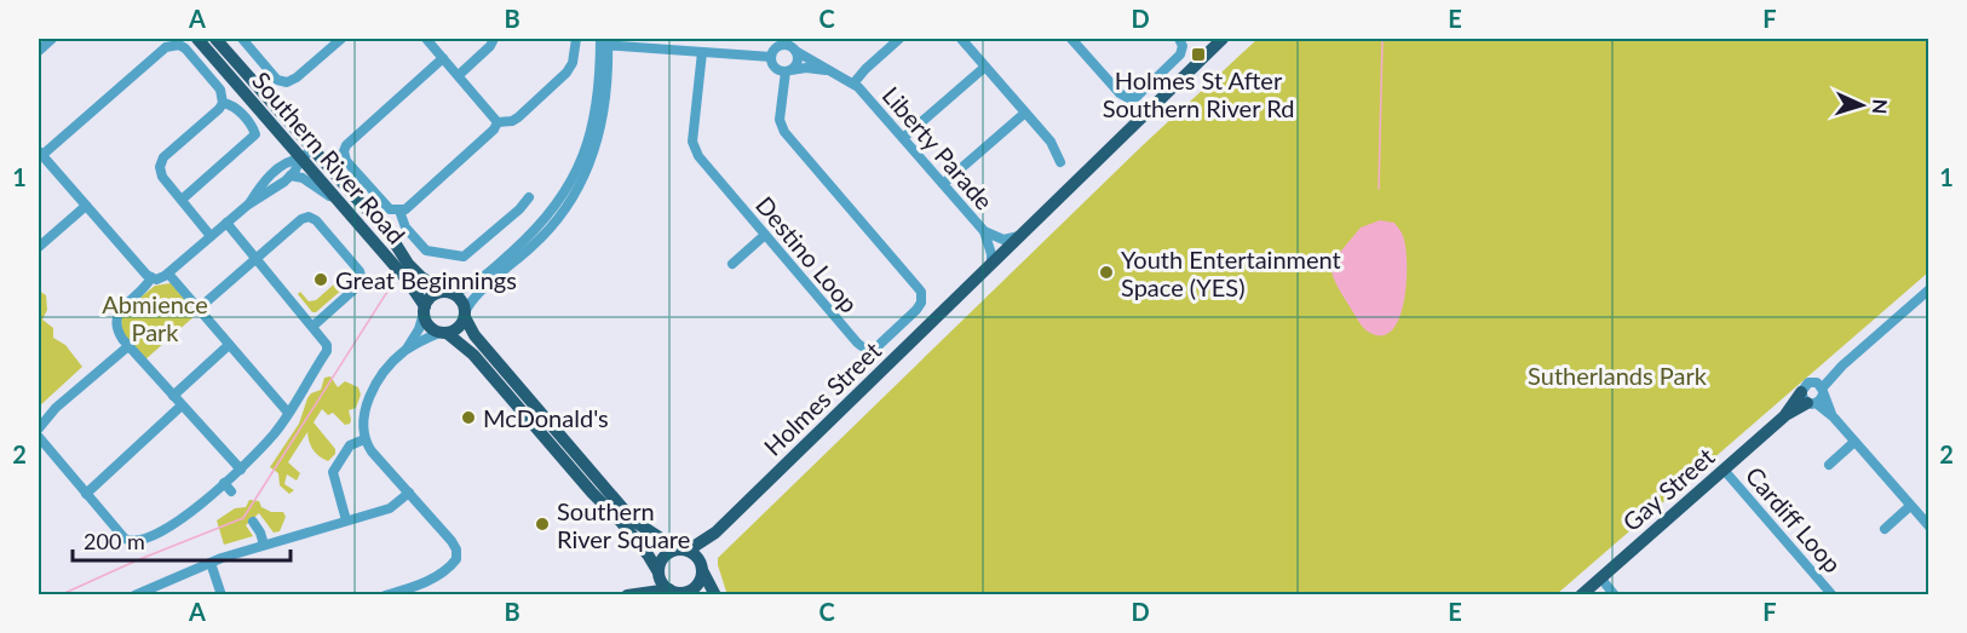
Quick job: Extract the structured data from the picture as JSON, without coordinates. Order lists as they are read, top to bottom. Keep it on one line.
{"streets":{"main road":["Southern River Road","Holmes Street","Gay Street"],"street":["Liberty Parade","Destino Loop","Cardiff Loop"]},"crossings":[["Liberty Parade","Destino Loop"],["Liberty Parade","Holmes Street"],["Gay Street","Cardiff Loop"]],"parks":["Abmience Park","Sutherlands Park"],"places":{"transit":["Holmes St After Southern River Rd"],"other":["Youth Entertainment Space (YES)","Great Beginnings","McDonald's","Southern River Square"]},"scale_bar":"200 m","north":"right","grid":{"columns":["A","B","C","D","E","F"],"rows":["1","2"]}}
